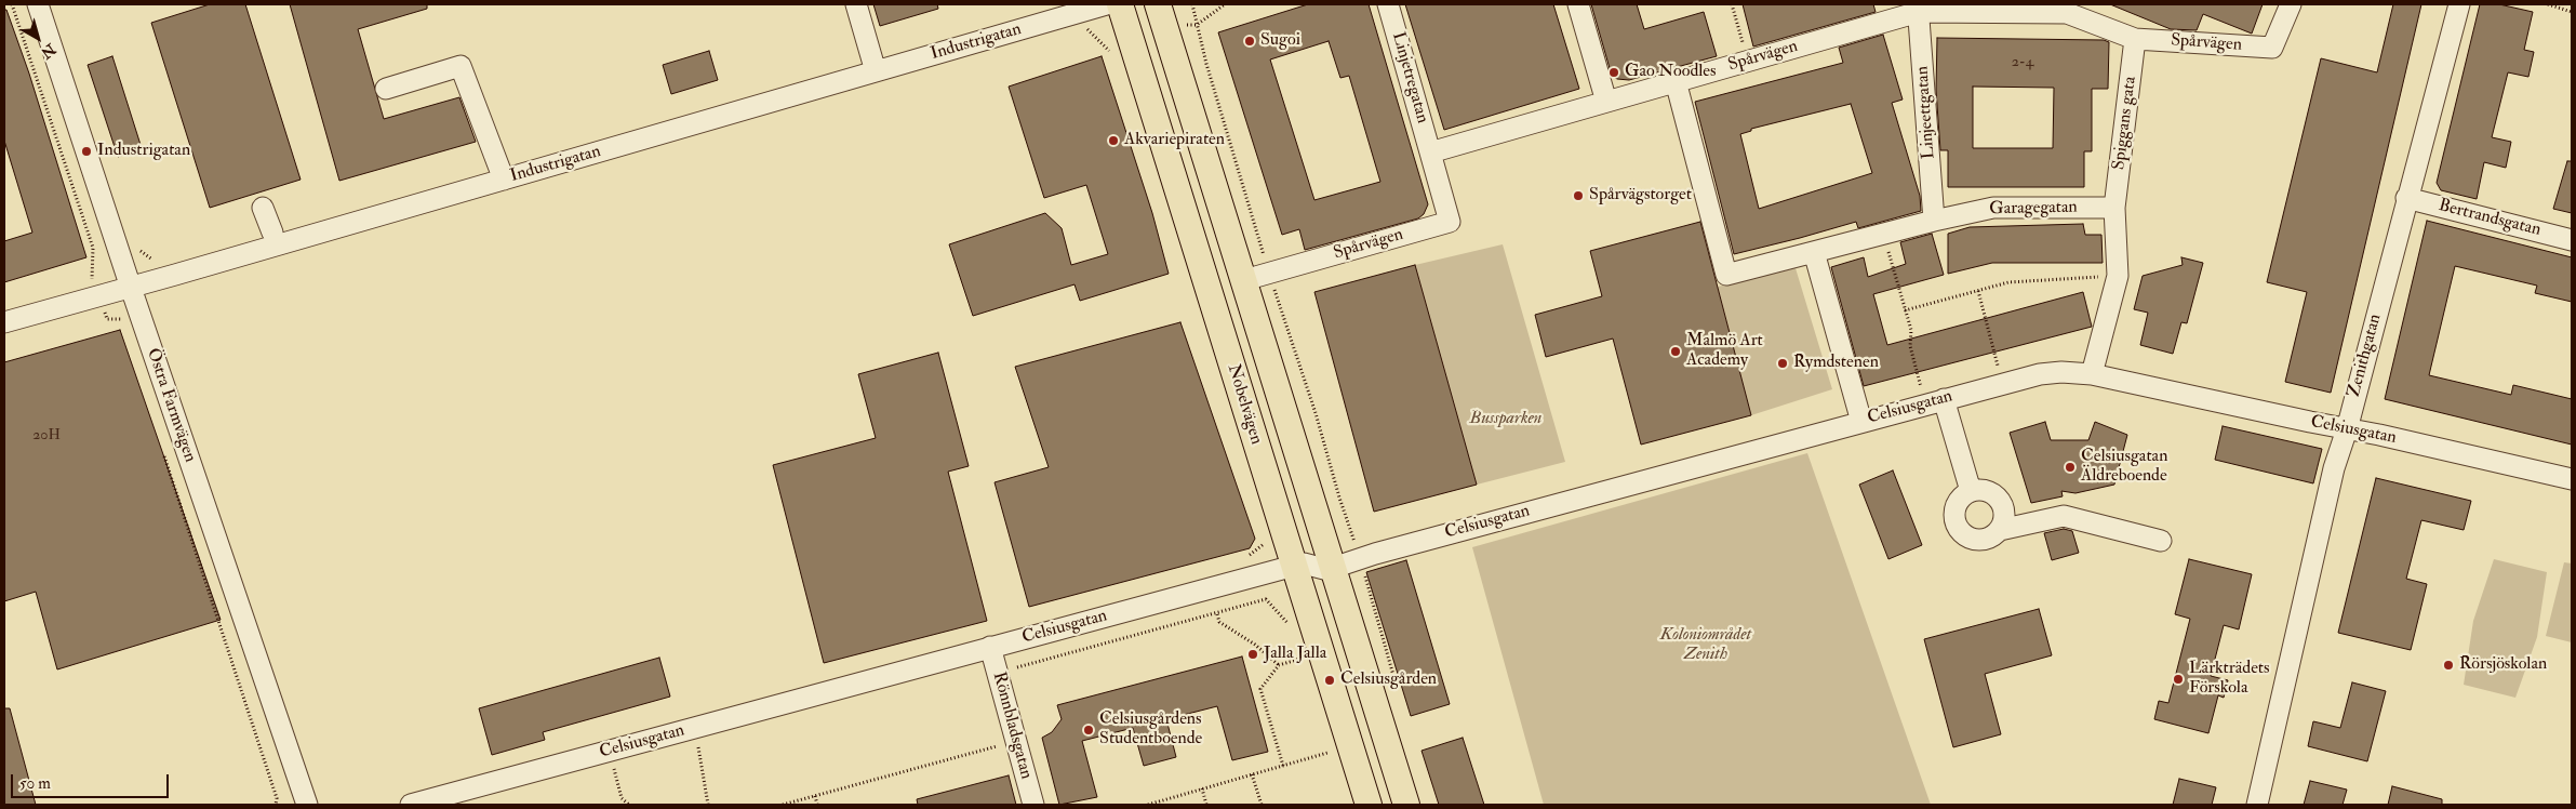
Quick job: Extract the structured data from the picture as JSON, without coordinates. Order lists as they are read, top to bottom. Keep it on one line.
{"streets":{"main road":["Nobelvägen"],"street":["Industrigatan","Spårvägen","Linjetregatan","Linjeettgatan","Spiggans gata","Garagegatan","Bertrandsgatan","Zenithgatan","Östra Farmvägen","Celsiusgatan","Rönnbladsgatan"]},"crossings":[["Industrigatan","Östra Farmvägen"],["Spårvägen","Linjetregatan"],["Spårvägen","Linjeettgatan"],["Spårvägen","Spiggans gata"],["Spårvägen","Garagegatan"],["Spårvägen","Nobelvägen"],["Linjeettgatan","Garagegatan"],["Spiggans gata","Garagegatan"],["Bertrandsgatan","Zenithgatan"],["Zenithgatan","Celsiusgatan"],["Nobelvägen","Celsiusgatan"],["Celsiusgatan","Rönnbladsgatan"]],"parks":["Bussparken","Koloniområdet Zenith"],"places":["Sugoi","Gao Noodles","Akvariepiraten","Industrigatan","Spårvägstorget","Malmö Art Academy","Rymdstenen","Celsiusgatan Äldreboende","Jalla Jalla","Rörsjöskolan","Lärkträdets Förskola","Celsiusgården","Celsiusgårdens Studentboende"],"house_numbers":["2-4","20H"],"scale_bar":"50 m","north":"bottom right"}
